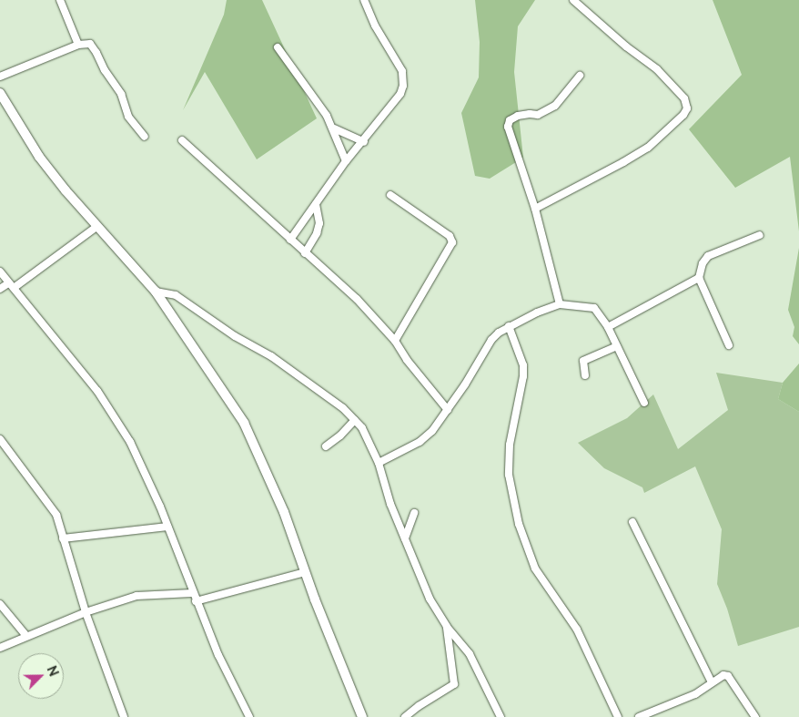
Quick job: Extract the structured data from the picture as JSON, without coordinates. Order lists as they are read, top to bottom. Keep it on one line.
{"north":"top right"}
